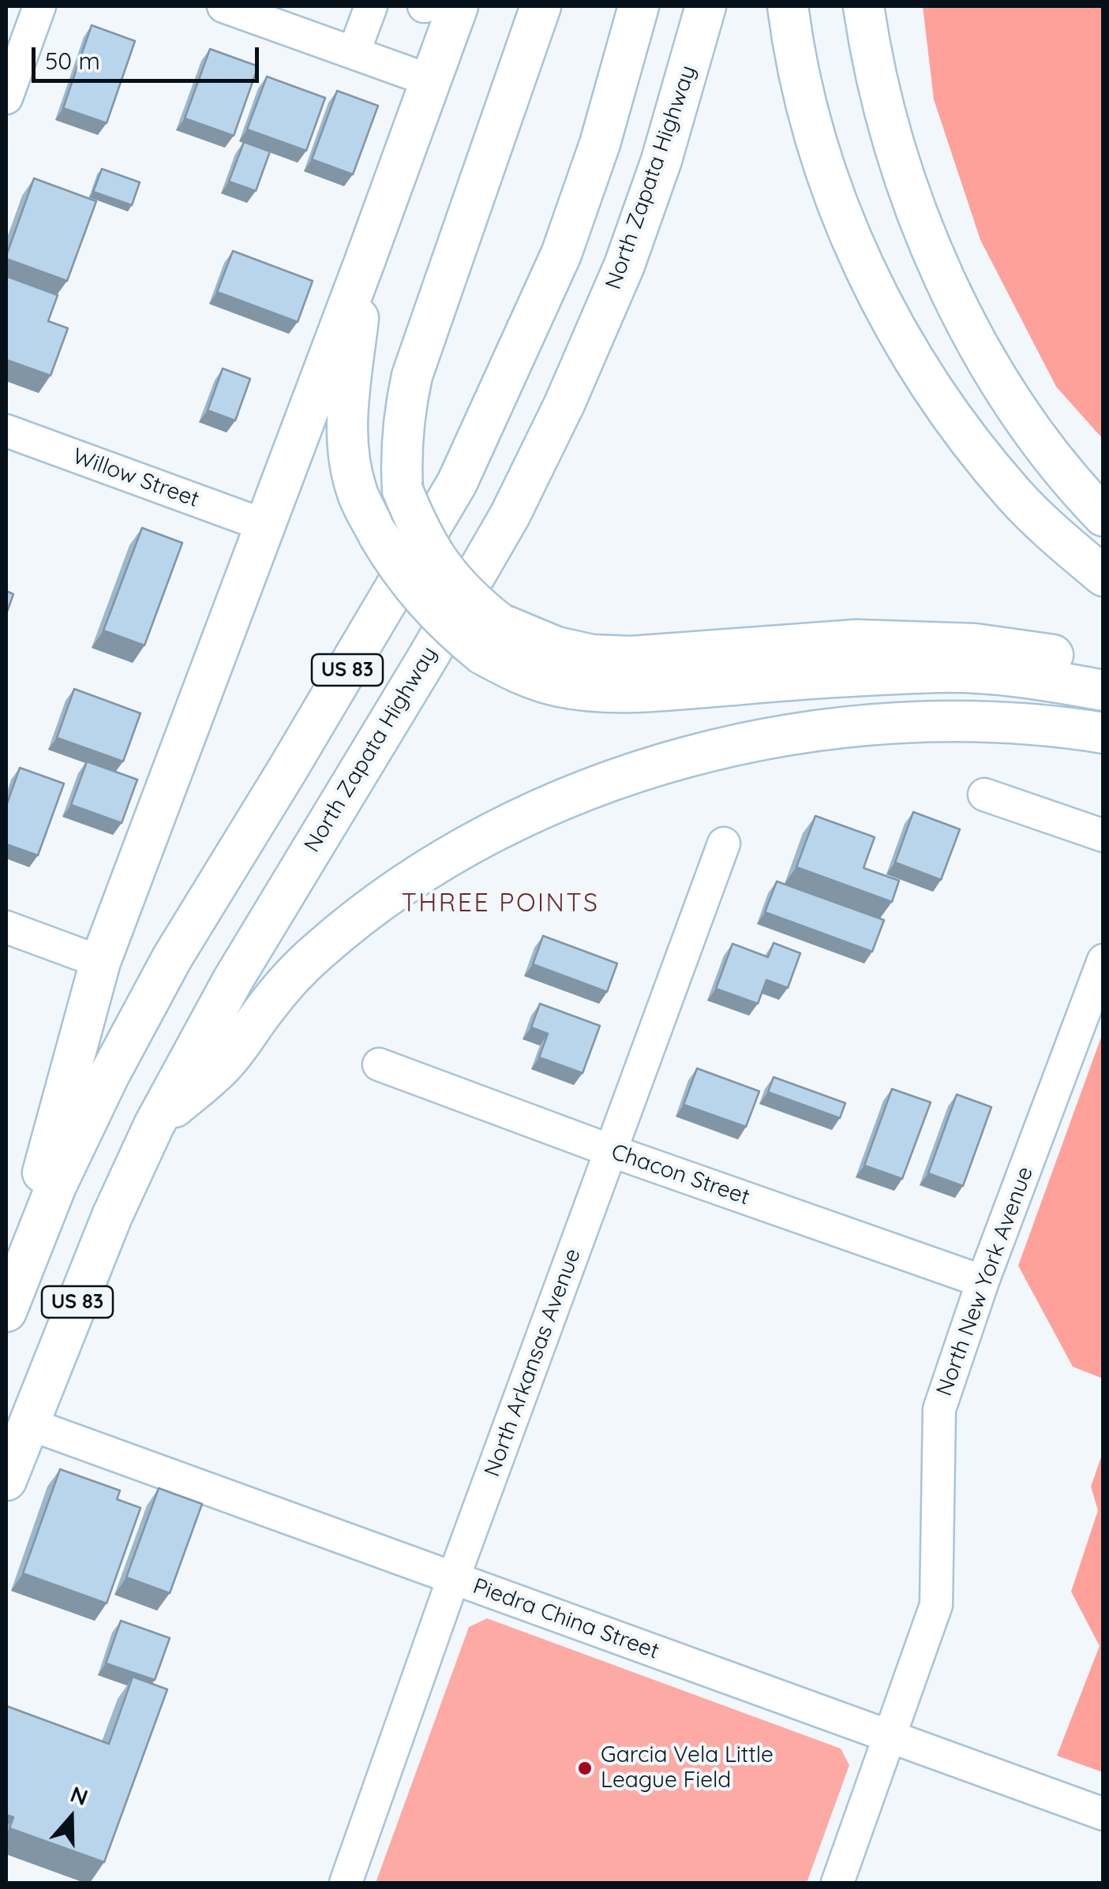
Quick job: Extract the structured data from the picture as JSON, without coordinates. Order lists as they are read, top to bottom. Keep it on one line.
{"streets":{"main road":["North Zapata Highway","US 83"],"street":["Willow Street","Chacon Street","North New York Avenue","North Arkansas Avenue","Piedra China Street"]},"crossings":[["North Zapata Highway","Piedra China Street"],["Chacon Street","North New York Avenue"],["Chacon Street","North Arkansas Avenue"],["North New York Avenue","Piedra China Street"],["North Arkansas Avenue","Piedra China Street"]],"districts":["THREE POINTS"],"places":["Garcia Vela Little League Field"],"scale_bar":"50 m","north":"top"}
